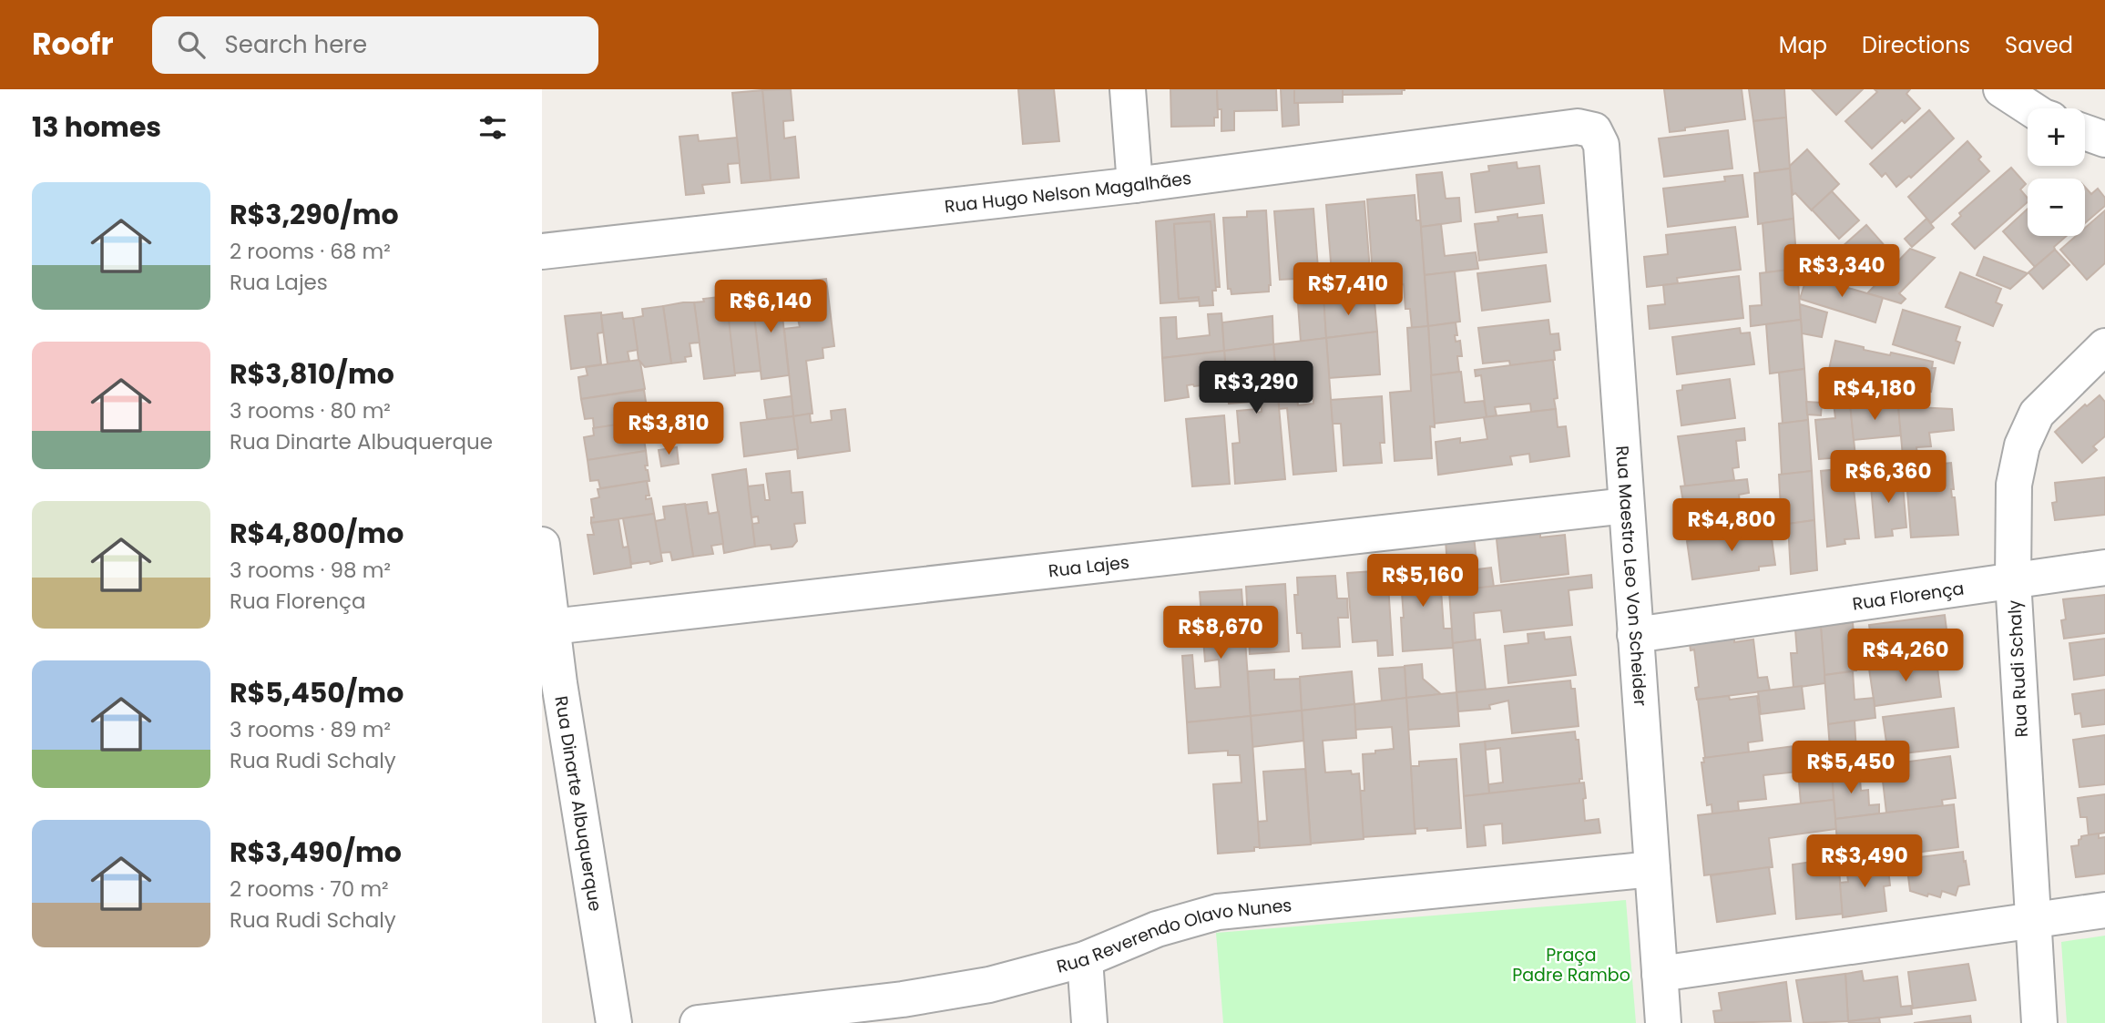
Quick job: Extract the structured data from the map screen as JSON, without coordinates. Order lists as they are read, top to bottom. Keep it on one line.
{"streets":{"street":["Rua Hugo Nelson Magalhães","Rua Lajes","Rua Maestro Leo Von Scheider","Rua Florença","Rua Rudi Schaly","Rua Dinarte Albuquerque","Rua Reverendo Olavo Nunes"]},"crossings":[["Rua Hugo Nelson Magalhães","Rua Maestro Leo Von Scheider"],["Rua Lajes","Rua Maestro Leo Von Scheider"],["Rua Lajes","Rua Dinarte Albuquerque"],["Rua Maestro Leo Von Scheider","Rua Florença"],["Rua Maestro Leo Von Scheider","Rua Reverendo Olavo Nunes"],["Rua Florença","Rua Rudi Schaly"]],"parks":["Praça Padre Rambo"],"page":{"header":"Roofr","search":"Search here","nav":["Map","Directions","Saved"],"heading":"13 homes","map_buttons":["+","−"],"list":[{"name":"R$3,290/mo","note":"2 rooms · 68 m² · Rua Lajes"},{"name":"R$3,810/mo","note":"3 rooms · 80 m² · Rua Dinarte Albuquerque"},{"name":"R$4,800/mo","note":"3 rooms · 98 m² · Rua Florença"},{"name":"R$5,450/mo","note":"3 rooms · 89 m² · Rua Rudi Schaly"},{"name":"R$3,490/mo","note":"2 rooms · 70 m² · Rua Rudi Schaly"}],"price":["R$3,340","R$7,410","R$6,140","R$3,290","R$4,180","R$3,810","R$6,360","R$4,800","R$5,160","R$8,670","R$4,260","R$5,450","R$3,490"]}}
